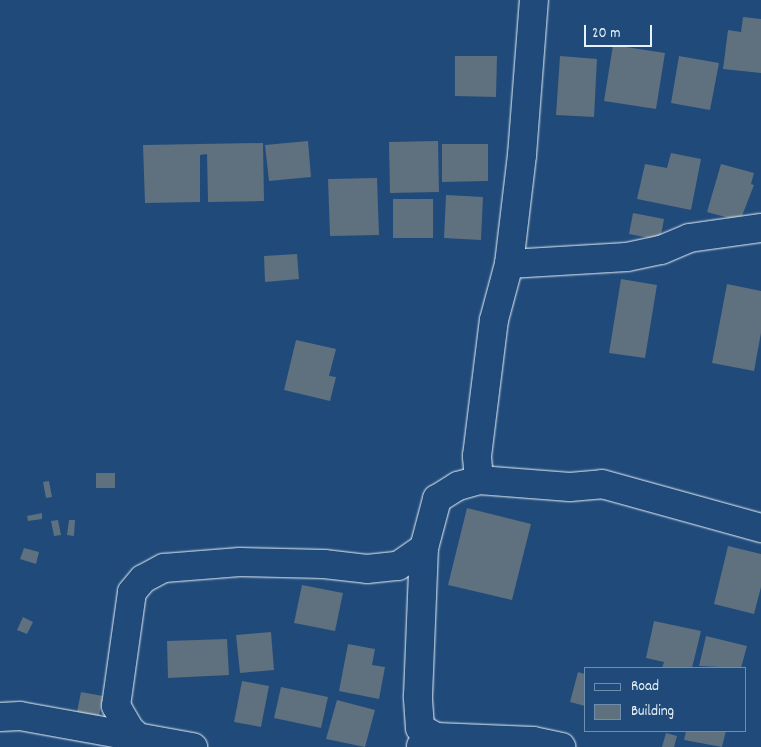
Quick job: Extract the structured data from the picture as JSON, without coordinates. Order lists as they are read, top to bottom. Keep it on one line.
{"legend":["Road","Building"],"scale_bar":"20 m"}
